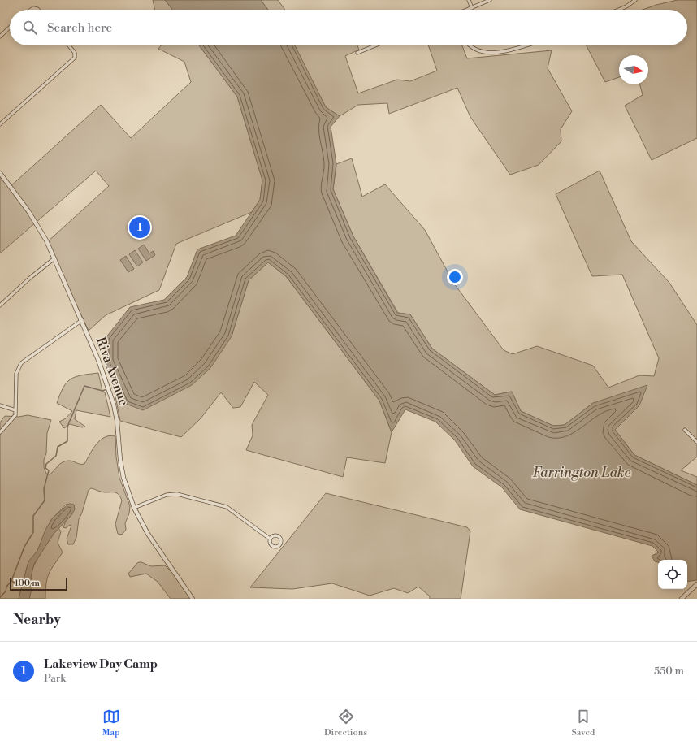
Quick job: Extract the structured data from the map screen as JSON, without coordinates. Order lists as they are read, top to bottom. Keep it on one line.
{"streets":{"street":["Riva Avenue"]},"water":["Farrington Lake"],"scale_bar":"100 m","north":"right","page":{"search":"Search here","pins":"1","scale":"100 m","heading":"Nearby","list":[{"mark":"1","name":"Lakeview Day Camp","note":"Park","value":"550 m"}],"nav":["Map","Directions","Saved"]}}
